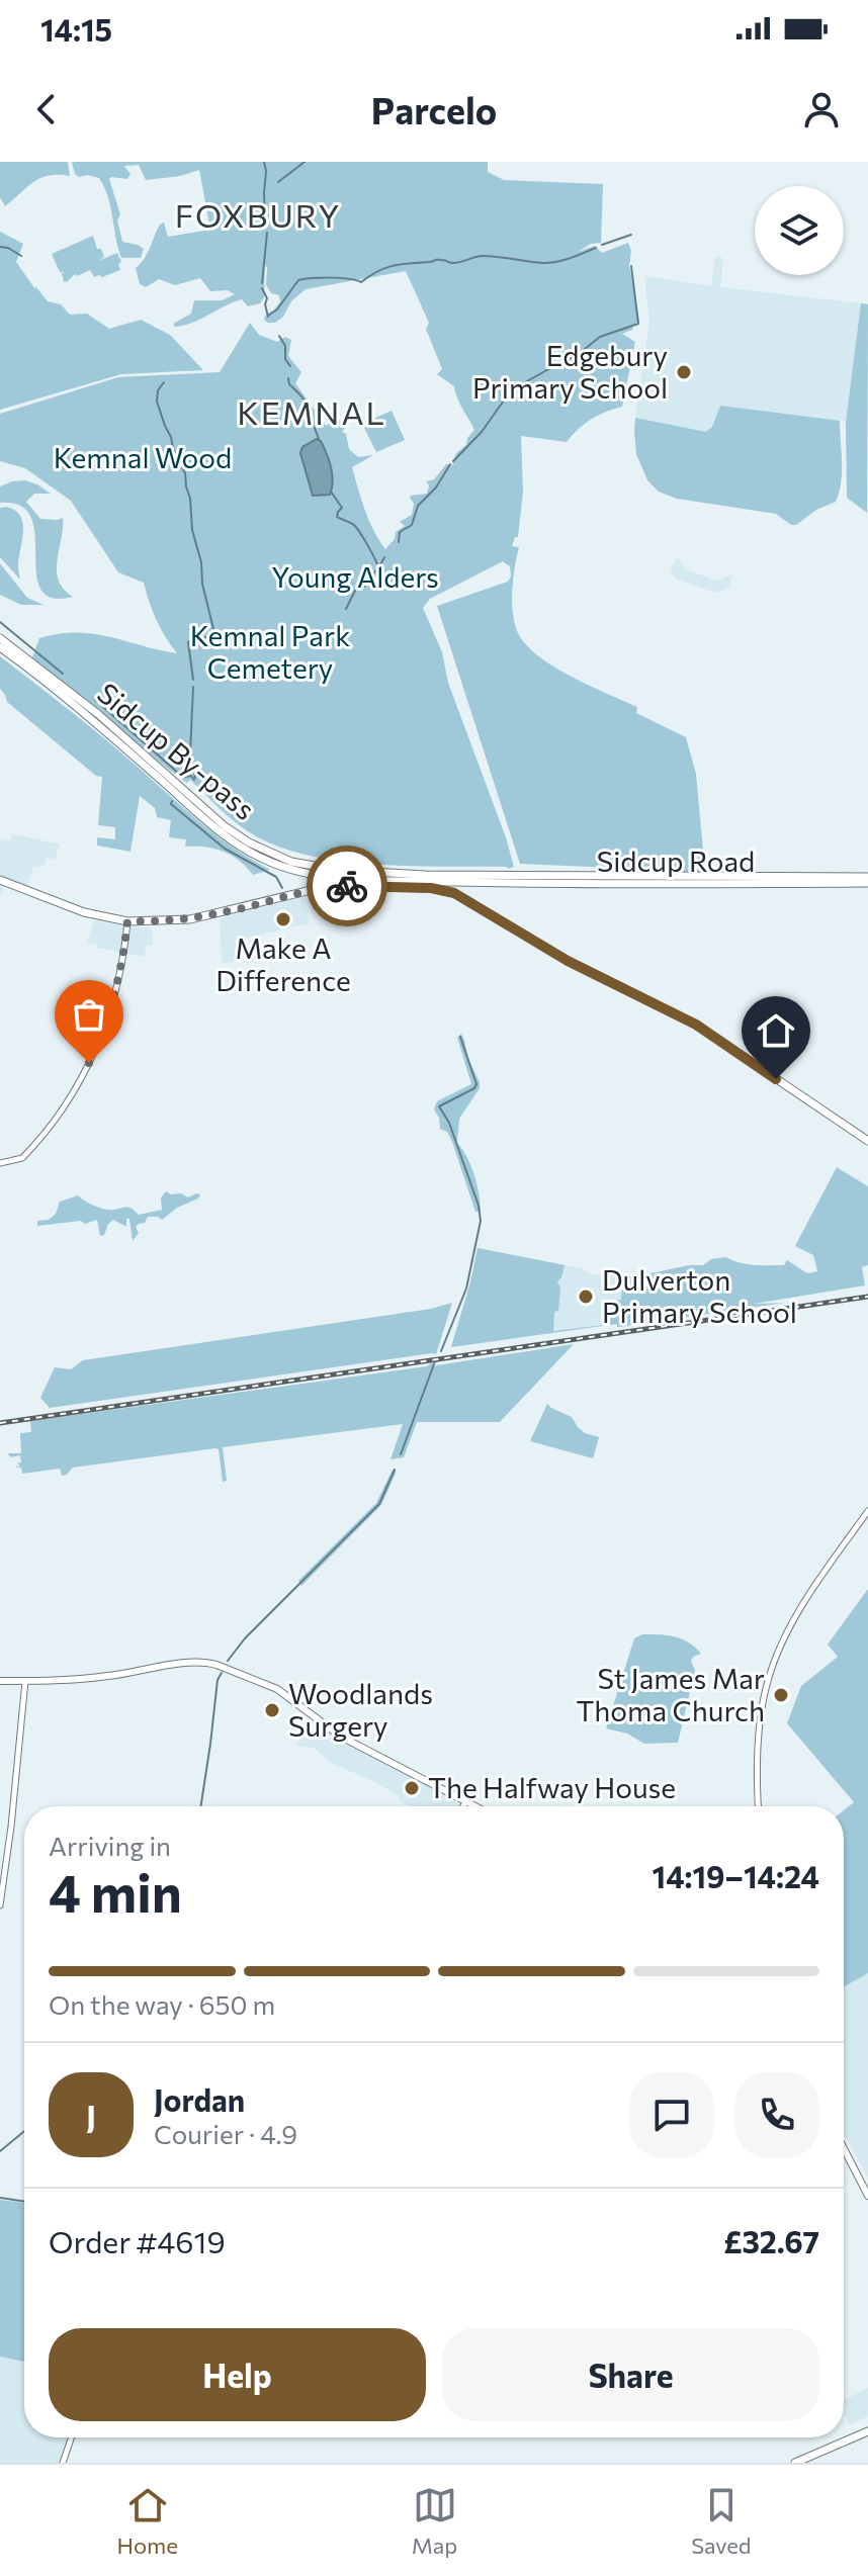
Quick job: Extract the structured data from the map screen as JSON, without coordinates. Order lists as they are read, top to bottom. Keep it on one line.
{"streets":{"main road":["Sidcup By-pass","Sidcup Road"]},"crossings":[["Sidcup By-pass","Sidcup Road"]],"districts":["FOXBURY","KEMNAL"],"parks":["Kemnal Wood","Young Alders","Kemnal Park Cemetery"],"places":["Edgebury Primary School","Make A Difference","Dulverton Primary School","St James Mar Thoma Church","Woodlands Surgery","The Halfway House"],"page":{"status":"14:15","header":"Parcelo","heading":["4 min","Arriving in","14:19–14:24"],"panel":["Jordan","Courier · 4.9","Order #4619","£32.67"],"bar":"On the way · 650 m","round":"J","buttons":["Help","Share"],"tabs":["Home","Map","Saved"]}}
